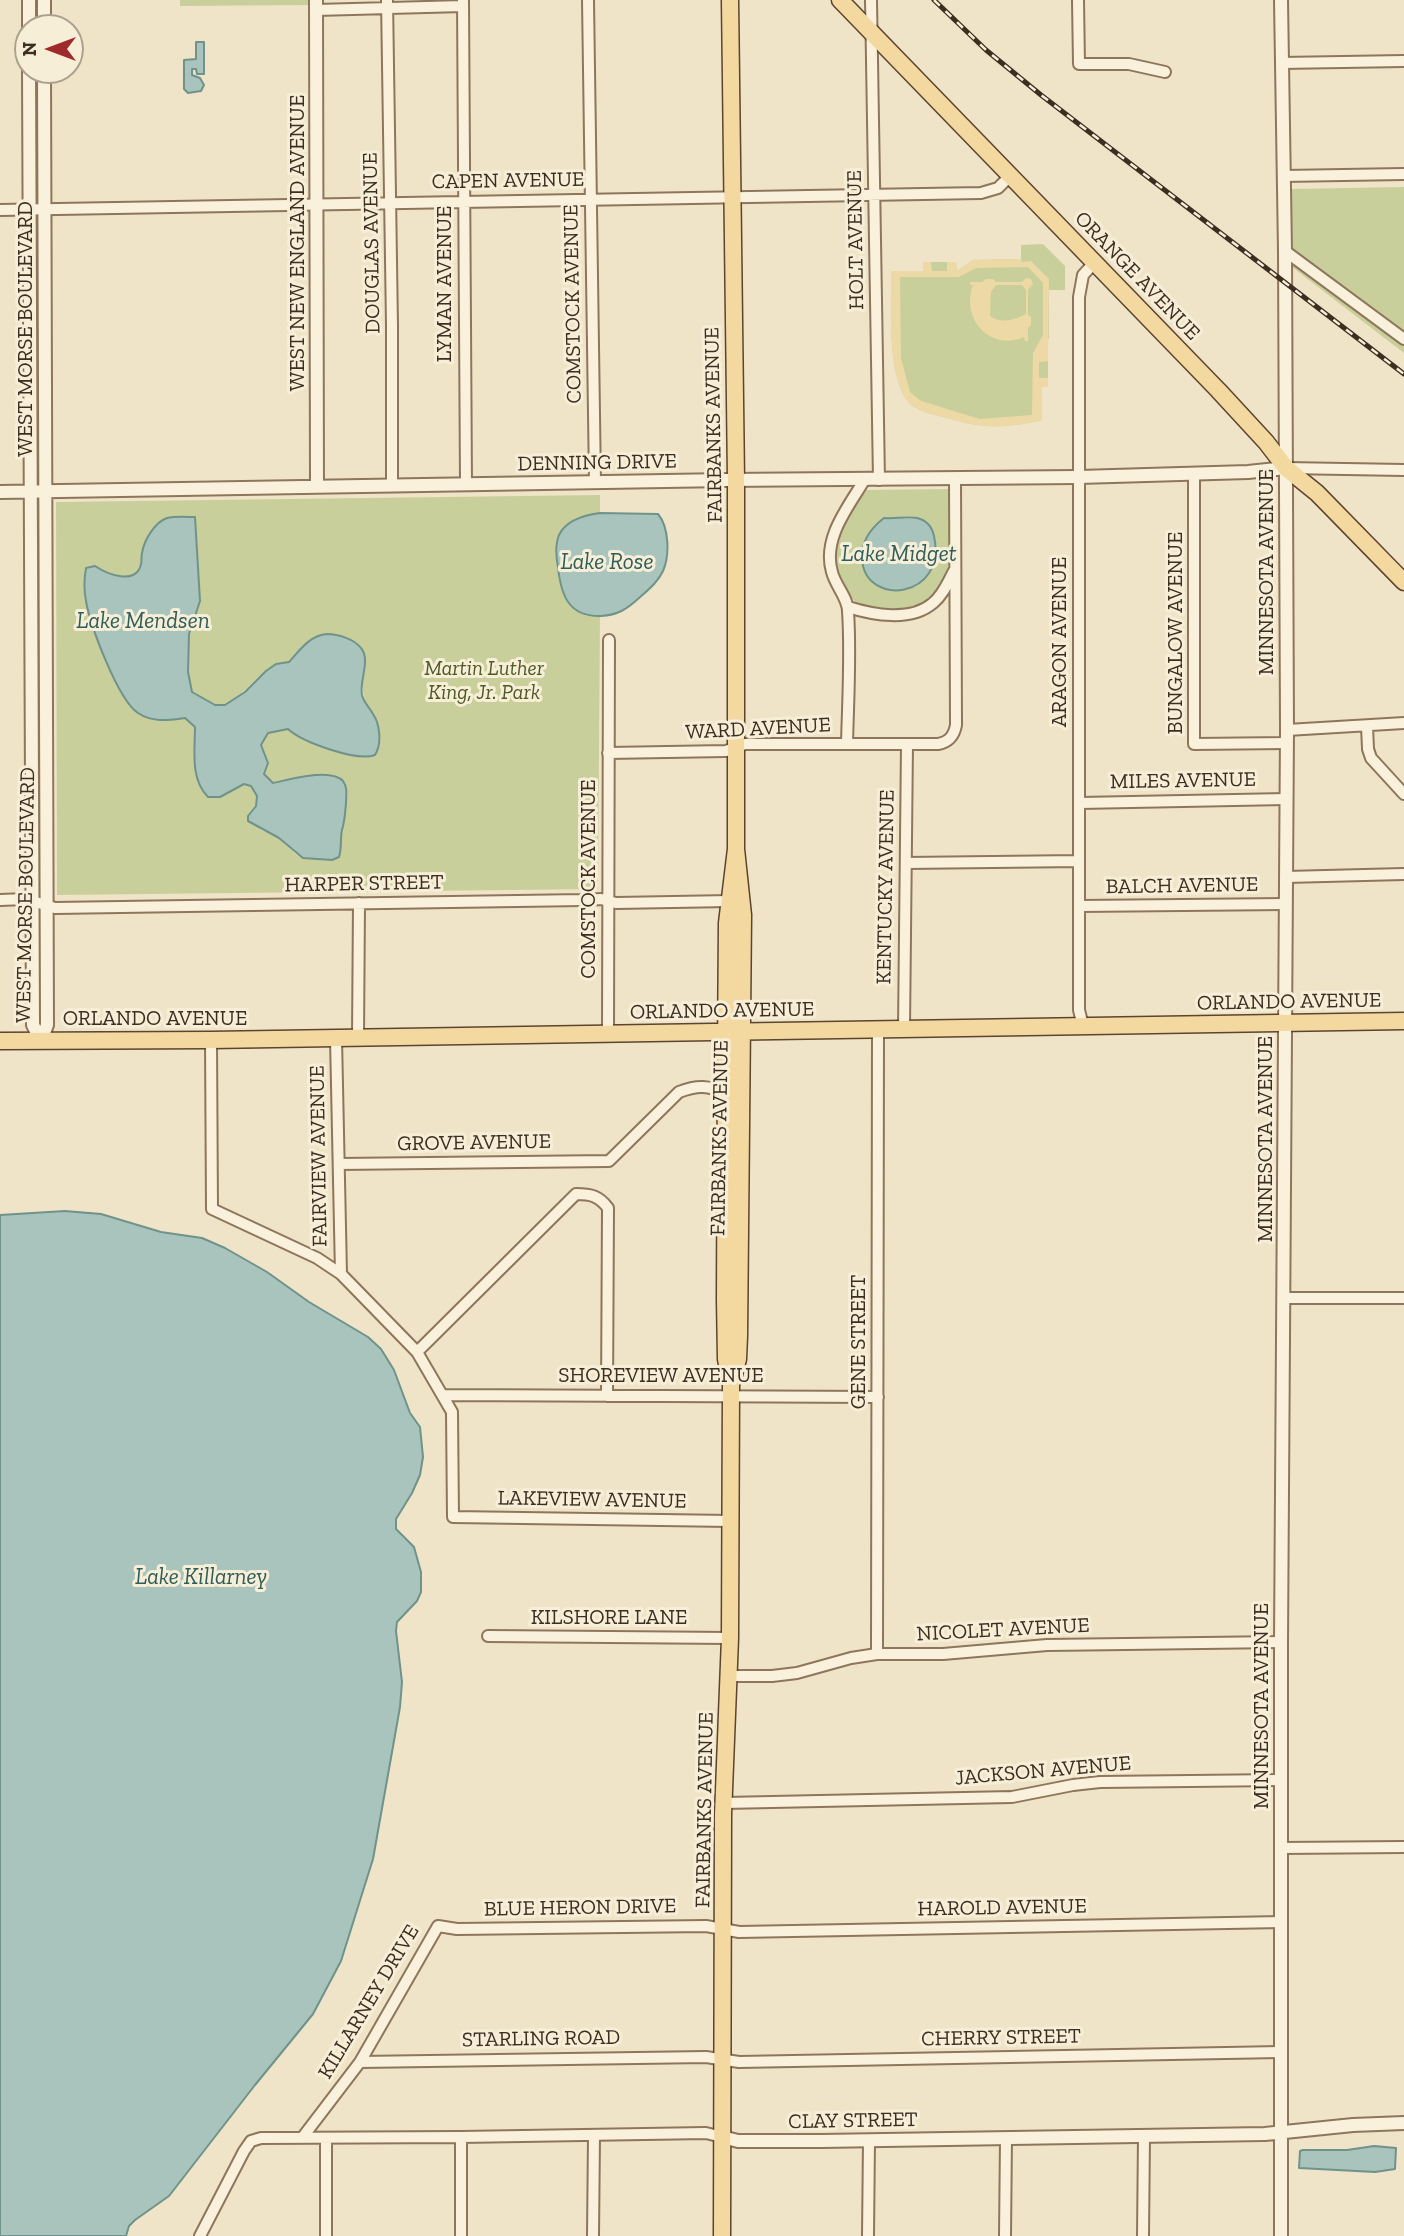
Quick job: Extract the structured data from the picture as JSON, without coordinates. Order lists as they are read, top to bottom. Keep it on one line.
{"streets":{"main road":["ORANGE AVENUE","FAIRBANKS AVENUE","ORLANDO AVENUE"],"street":["CAPEN AVENUE","HOLT AVENUE","WEST NEW ENGLAND AVENUE","DOUGLAS AVENUE","LYMAN AVENUE","COMSTOCK AVENUE","WEST MORSE BOULEVARD","DENNING DRIVE","MINNESOTA AVENUE","BUNGALOW AVENUE","ARAGON AVENUE","WARD AVENUE","MILES AVENUE","HARPER STREET","BALCH AVENUE","KENTUCKY AVENUE","GROVE AVENUE","FAIRVIEW AVENUE","GENE STREET","SHOREVIEW AVENUE","LAKEVIEW AVENUE","KILSHORE LANE","NICOLET AVENUE","JACKSON AVENUE","BLUE HERON DRIVE","HAROLD AVENUE","KILLARNEY DRIVE","CHERRY STREET","STARLING ROAD","CLAY STREET"]},"crossings":[["CAPEN AVENUE","HOLT AVENUE"],["CAPEN AVENUE","WEST NEW ENGLAND AVENUE"],["CAPEN AVENUE","DOUGLAS AVENUE"],["CAPEN AVENUE","ORANGE AVENUE"],["CAPEN AVENUE","LYMAN AVENUE"],["CAPEN AVENUE","COMSTOCK AVENUE"],["CAPEN AVENUE","WEST MORSE BOULEVARD"],["CAPEN AVENUE","FAIRBANKS AVENUE"],["HOLT AVENUE","ORANGE AVENUE"],["HOLT AVENUE","DENNING DRIVE"],["WEST NEW ENGLAND AVENUE","DENNING DRIVE"],["DOUGLAS AVENUE","DENNING DRIVE"],["ORANGE AVENUE","DENNING DRIVE"],["ORANGE AVENUE","MINNESOTA AVENUE"],["ORANGE AVENUE","ARAGON AVENUE"],["LYMAN AVENUE","DENNING DRIVE"],["COMSTOCK AVENUE","DENNING DRIVE"],["COMSTOCK AVENUE","WARD AVENUE"],["COMSTOCK AVENUE","HARPER STREET"],["COMSTOCK AVENUE","ORLANDO AVENUE"],["WEST MORSE BOULEVARD","DENNING DRIVE"],["WEST MORSE BOULEVARD","HARPER STREET"],["WEST MORSE BOULEVARD","ORLANDO AVENUE"],["FAIRBANKS AVENUE","DENNING DRIVE"],["FAIRBANKS AVENUE","WARD AVENUE"],["FAIRBANKS AVENUE","HARPER STREET"],["FAIRBANKS AVENUE","ORLANDO AVENUE"],["FAIRBANKS AVENUE","GROVE AVENUE"],["FAIRBANKS AVENUE","SHOREVIEW AVENUE"],["FAIRBANKS AVENUE","LAKEVIEW AVENUE"],["FAIRBANKS AVENUE","KILSHORE LANE"],["FAIRBANKS AVENUE","NICOLET AVENUE"],["FAIRBANKS AVENUE","JACKSON AVENUE"],["FAIRBANKS AVENUE","BLUE HERON DRIVE"],["FAIRBANKS AVENUE","HAROLD AVENUE"],["FAIRBANKS AVENUE","CHERRY STREET"],["FAIRBANKS AVENUE","STARLING ROAD"],["FAIRBANKS AVENUE","CLAY STREET"],["DENNING DRIVE","MINNESOTA AVENUE"],["DENNING DRIVE","BUNGALOW AVENUE"],["DENNING DRIVE","ARAGON AVENUE"],["MINNESOTA AVENUE","BUNGALOW AVENUE"],["MINNESOTA AVENUE","MILES AVENUE"],["MINNESOTA AVENUE","BALCH AVENUE"],["MINNESOTA AVENUE","ORLANDO AVENUE"],["MINNESOTA AVENUE","NICOLET AVENUE"],["MINNESOTA AVENUE","JACKSON AVENUE"],["MINNESOTA AVENUE","HAROLD AVENUE"],["MINNESOTA AVENUE","CHERRY STREET"],["MINNESOTA AVENUE","CLAY STREET"],["ARAGON AVENUE","MILES AVENUE"],["ARAGON AVENUE","BALCH AVENUE"],["ARAGON AVENUE","ORLANDO AVENUE"],["WARD AVENUE","KENTUCKY AVENUE"],["KENTUCKY AVENUE","ORLANDO AVENUE"],["ORLANDO AVENUE","FAIRVIEW AVENUE"],["ORLANDO AVENUE","GENE STREET"],["GROVE AVENUE","FAIRVIEW AVENUE"],["GENE STREET","SHOREVIEW AVENUE"],["GENE STREET","NICOLET AVENUE"],["SHOREVIEW AVENUE","LAKEVIEW AVENUE"],["BLUE HERON DRIVE","HAROLD AVENUE"],["BLUE HERON DRIVE","KILLARNEY DRIVE"],["KILLARNEY DRIVE","STARLING ROAD"],["KILLARNEY DRIVE","CLAY STREET"],["CHERRY STREET","STARLING ROAD"]],"water":["Lake Midget","Lake Rose","Lake Mendsen","Lake Killarney"],"parks":["Martin Luther King, Jr. Park"],"north":"left"}
